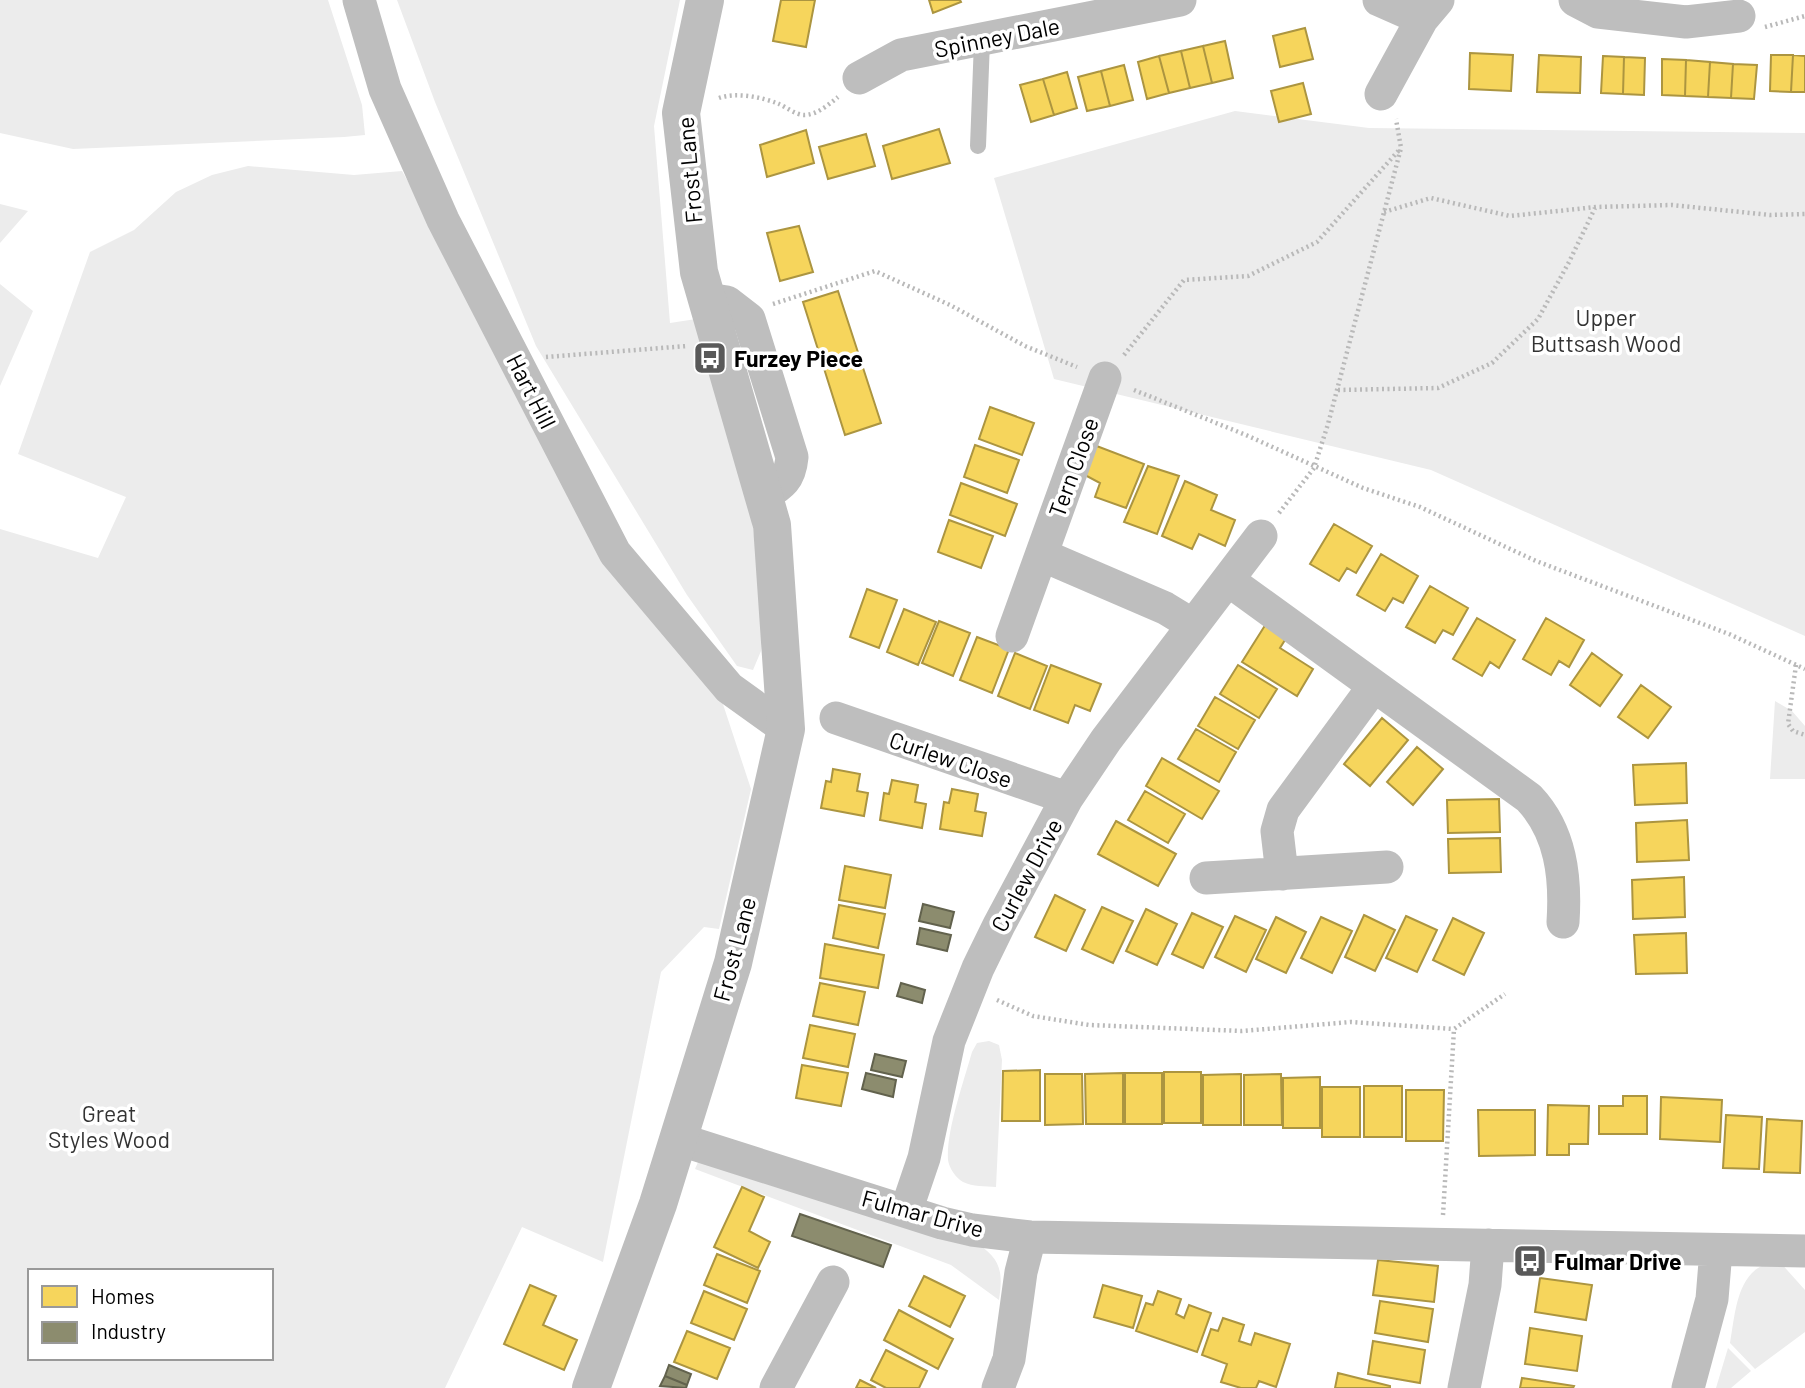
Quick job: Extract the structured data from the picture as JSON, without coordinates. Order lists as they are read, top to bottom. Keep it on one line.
{"streets":{"street":["Spinney Dale","Frost Lane","Hart Hill","Tern Close","Curlew Close","Curlew Drive","Fulmar Drive"]},"crossings":[["Frost Lane","Hart Hill"],["Frost Lane","Fulmar Drive"],["Curlew Close","Curlew Drive"],["Curlew Drive","Fulmar Drive"]],"parks":["Upper Buttsash Wood","Great Styles Wood"],"places":{"bus stop":["Furzey Piece","Fulmar Drive"]},"legend":["Homes","Industry"]}
